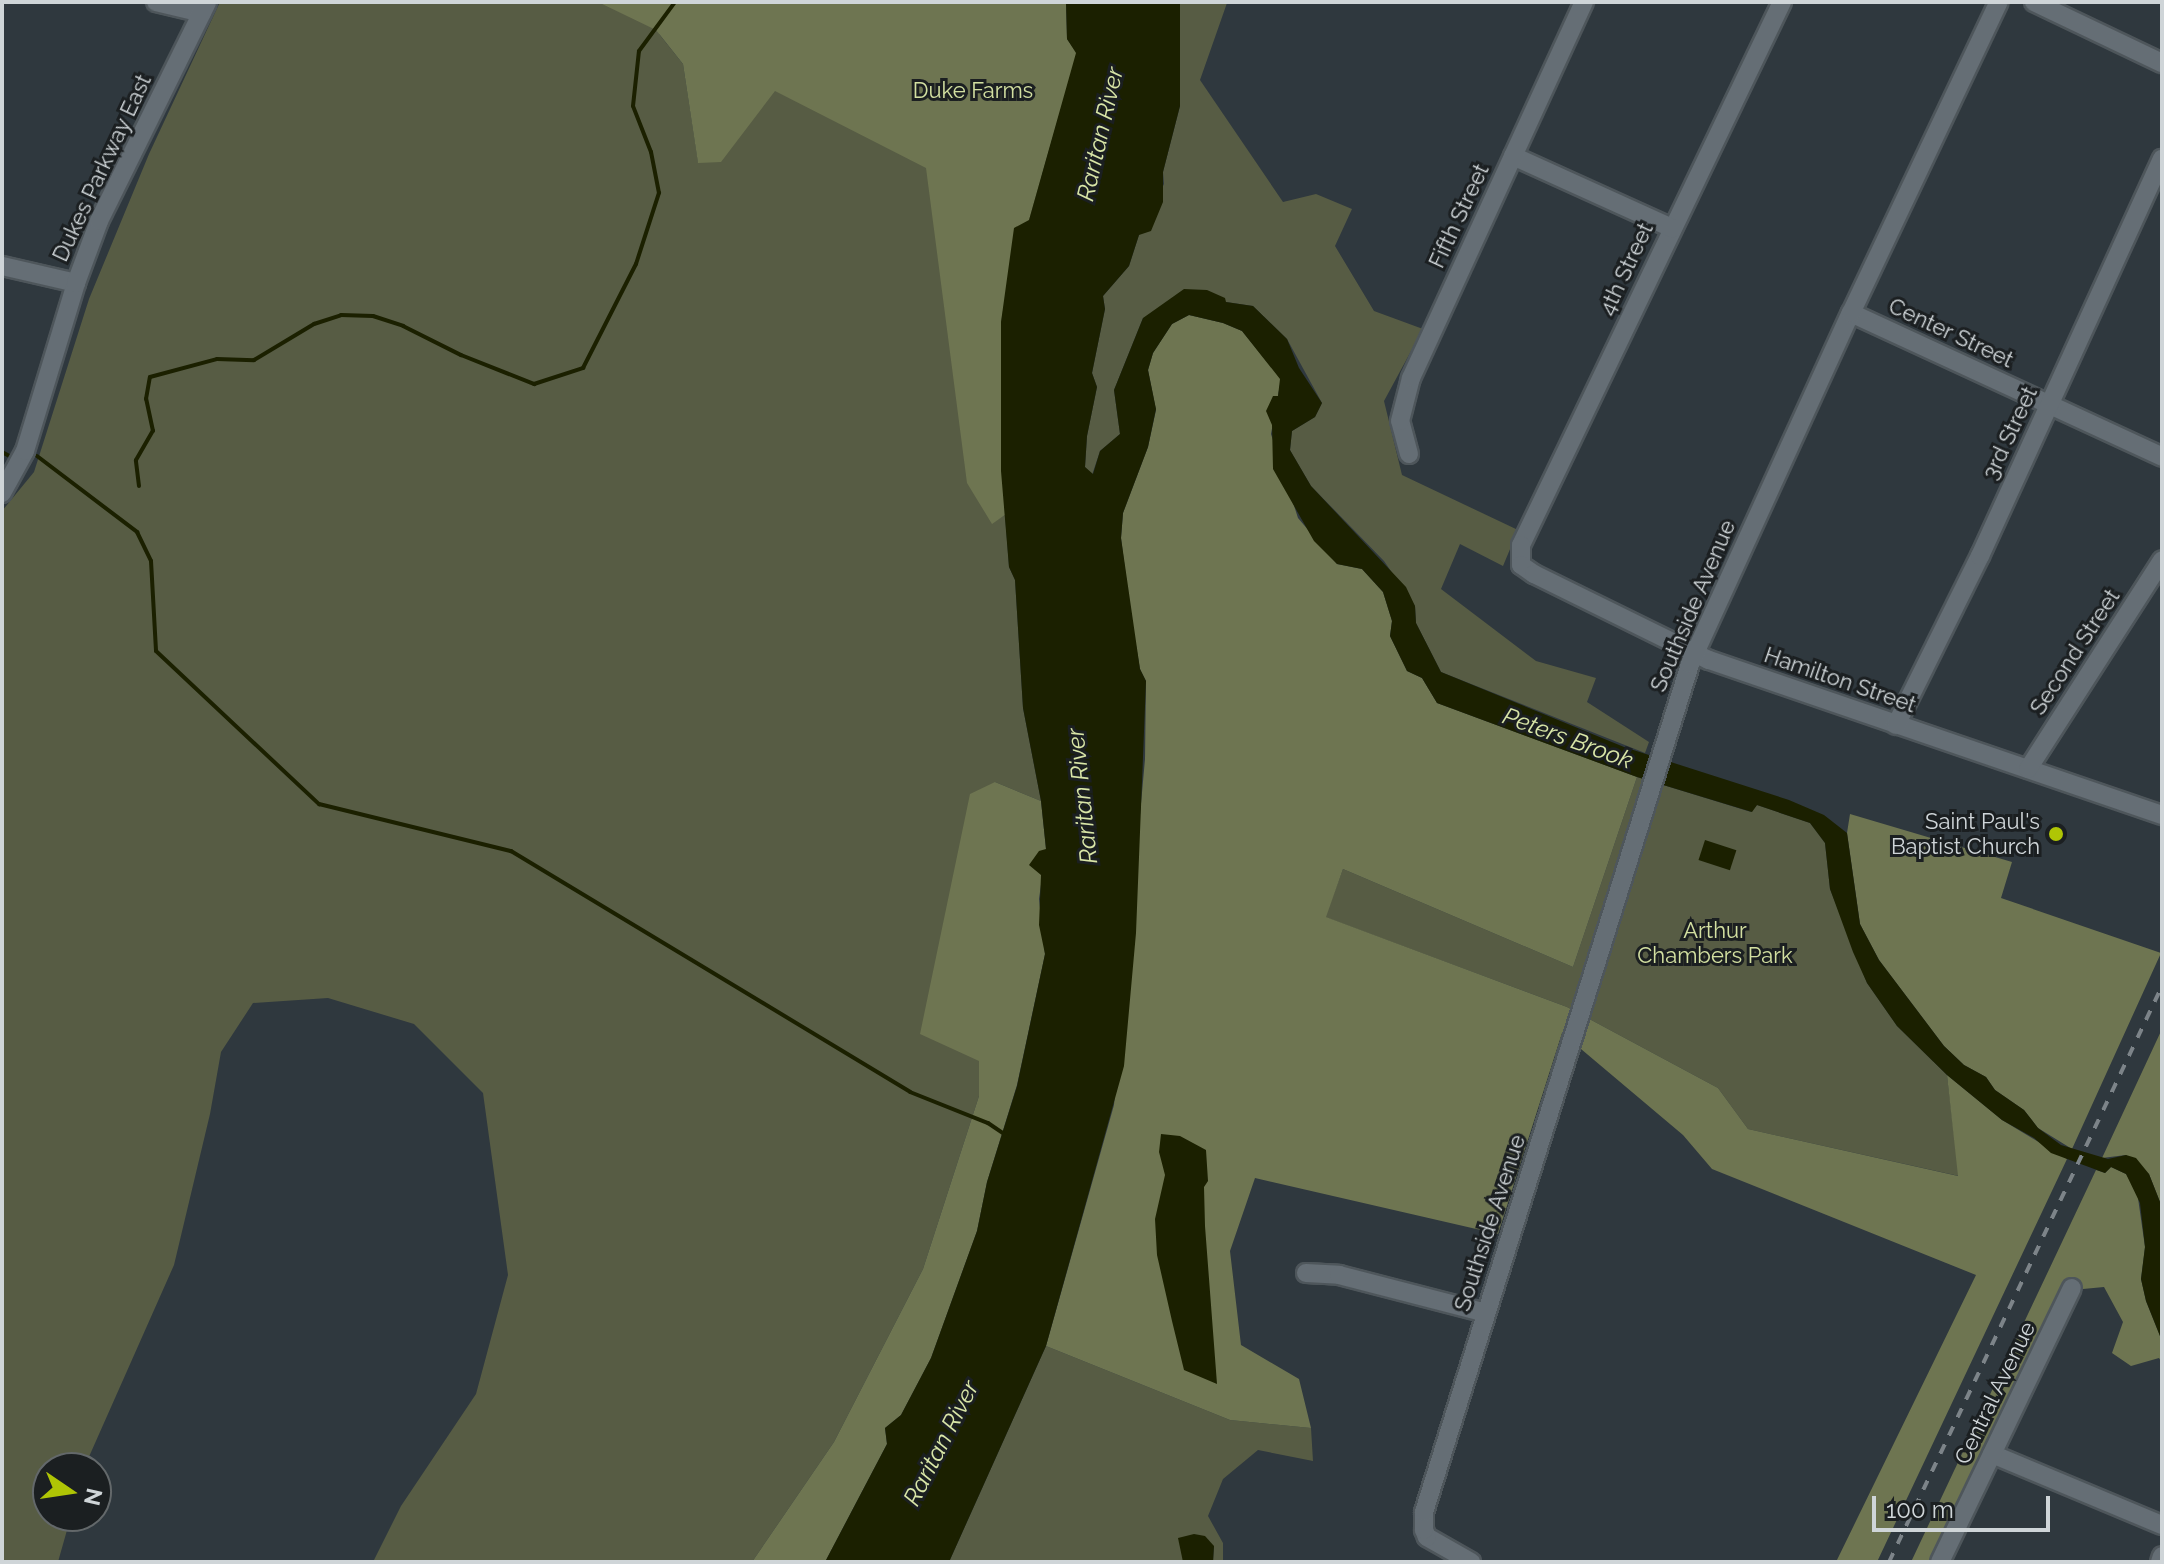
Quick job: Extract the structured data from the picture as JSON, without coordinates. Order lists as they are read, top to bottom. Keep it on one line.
{"streets":{"street":["Dukes Parkway East","Fifth Street","4th Street","Center Street","3rd Street","Southside Avenue","Second Street","Hamilton Street","Central Avenue"]},"crossings":[["4th Street","Hamilton Street"],["Center Street","3rd Street"],["Center Street","Southside Avenue"],["3rd Street","Hamilton Street"],["Southside Avenue","Hamilton Street"],["Second Street","Hamilton Street"]],"water":["Raritan River","Peters Brook"],"parks":["Duke Farms","Arthur Chambers Park"],"places":["Saint Paul's Baptist Church"],"scale_bar":"100 m","north":"right"}
